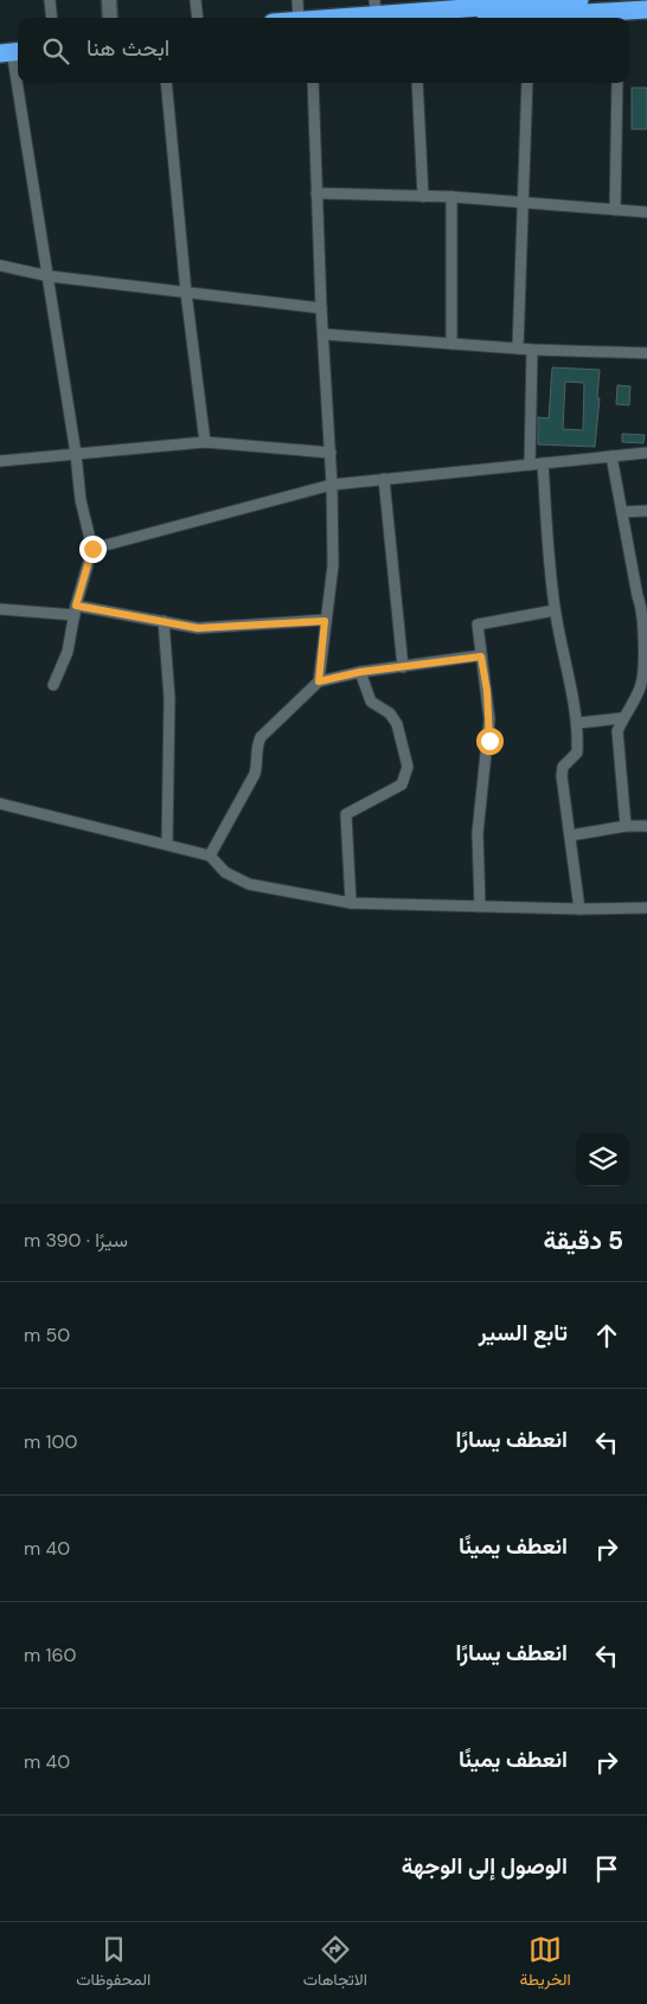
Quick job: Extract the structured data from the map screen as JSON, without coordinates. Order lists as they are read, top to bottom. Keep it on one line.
{"page":{"search":"ابحث هنا","heading":["5 دقيقة","سيرًا · 390 m"],"list":[["تابع السير","50 m"],["انعطف يسارًا","100 m"],["انعطف يمينًا","40 m"],["انعطف يسارًا","160 m"],["انعطف يمينًا","40 m"],"الوصول إلى الوجهة"],"nav":["الخريطة","الاتجاهات","المحفوظات"]}}
